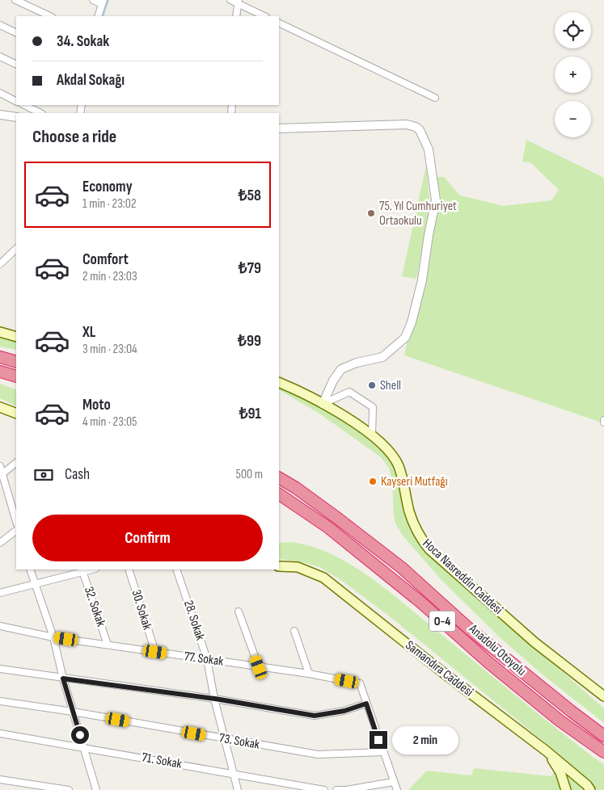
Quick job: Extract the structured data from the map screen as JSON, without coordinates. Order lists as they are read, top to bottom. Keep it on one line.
{"streets":{"highway":["O-4","Anadolu Otoyolu"],"main road":["Hoca Nasreddin Caddesi","Samandıra Caddesi"],"street":["32. Sokak","30. Sokak","28. Sokak","77. Sokak","73. Sokak","71. Sokak"]},"crossings":[["32. Sokak","77. Sokak"],["30. Sokak","77. Sokak"],["28. Sokak","77. Sokak"],["28. Sokak","73. Sokak"],["28. Sokak","71. Sokak"]],"places":["75. Yıl Cumhuriyet Ortaokulu","Shell","Kayseri Mutfağı"],"page":{"map_buttons":["+","−"],"banner":["34. Sokak","Akdal Sokağı"],"heading":"Choose a ride","list":[{"name":"Economy","note":"1 min · 23:02","value":"₺58"},{"name":"Comfort","note":"2 min · 23:03","value":"₺79"},{"name":"XL","note":"3 min · 23:04","value":"₺99"},{"name":"Moto","note":"4 min · 23:05","value":"₺91"}],"pay":["Cash","500 m"],"buttons":"Confirm","bubble":"2 min"}}
